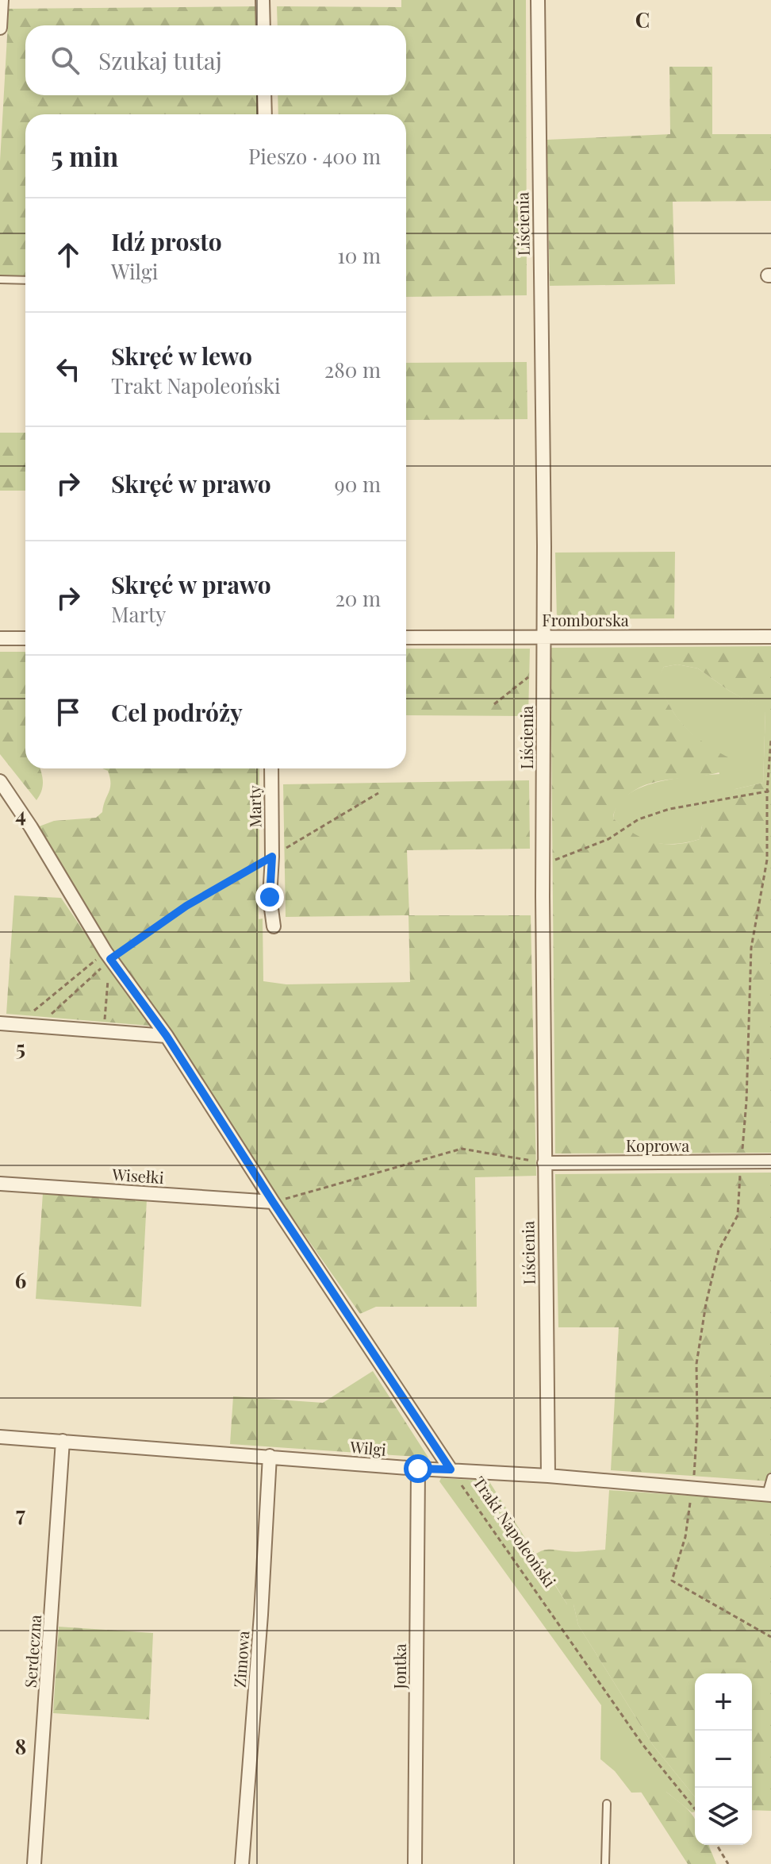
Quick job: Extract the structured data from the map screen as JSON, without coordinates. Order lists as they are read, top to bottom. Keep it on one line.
{"streets":{"street":["Liścienia","Fromborska","Marty","Koprowa","Wisełki","Wilgi","Trakt Napoleoński","Serdeczna","Zimowa","Jontka"]},"crossings":[["Liścienia","Fromborska"],["Liścienia","Koprowa"],["Liścienia","Wilgi"],["Wisełki","Trakt Napoleoński"],["Wilgi","Trakt Napoleoński"],["Wilgi","Serdeczna"],["Wilgi","Zimowa"],["Wilgi","Jontka"]],"page":{"search":"Szukaj tutaj","heading":["5 min","Pieszo · 400 m"],"list":[["Idź prosto","Wilgi","10 m"],["Skręć w lewo","Trakt Napoleoński","280 m"],["Skręć w prawo","90 m"],["Skręć w prawo","Marty","20 m"],"Cel podróży"],"map_buttons":["+","−"]},"grid":{"columns":["C"],"rows":["4","5","6","7","8"]}}
